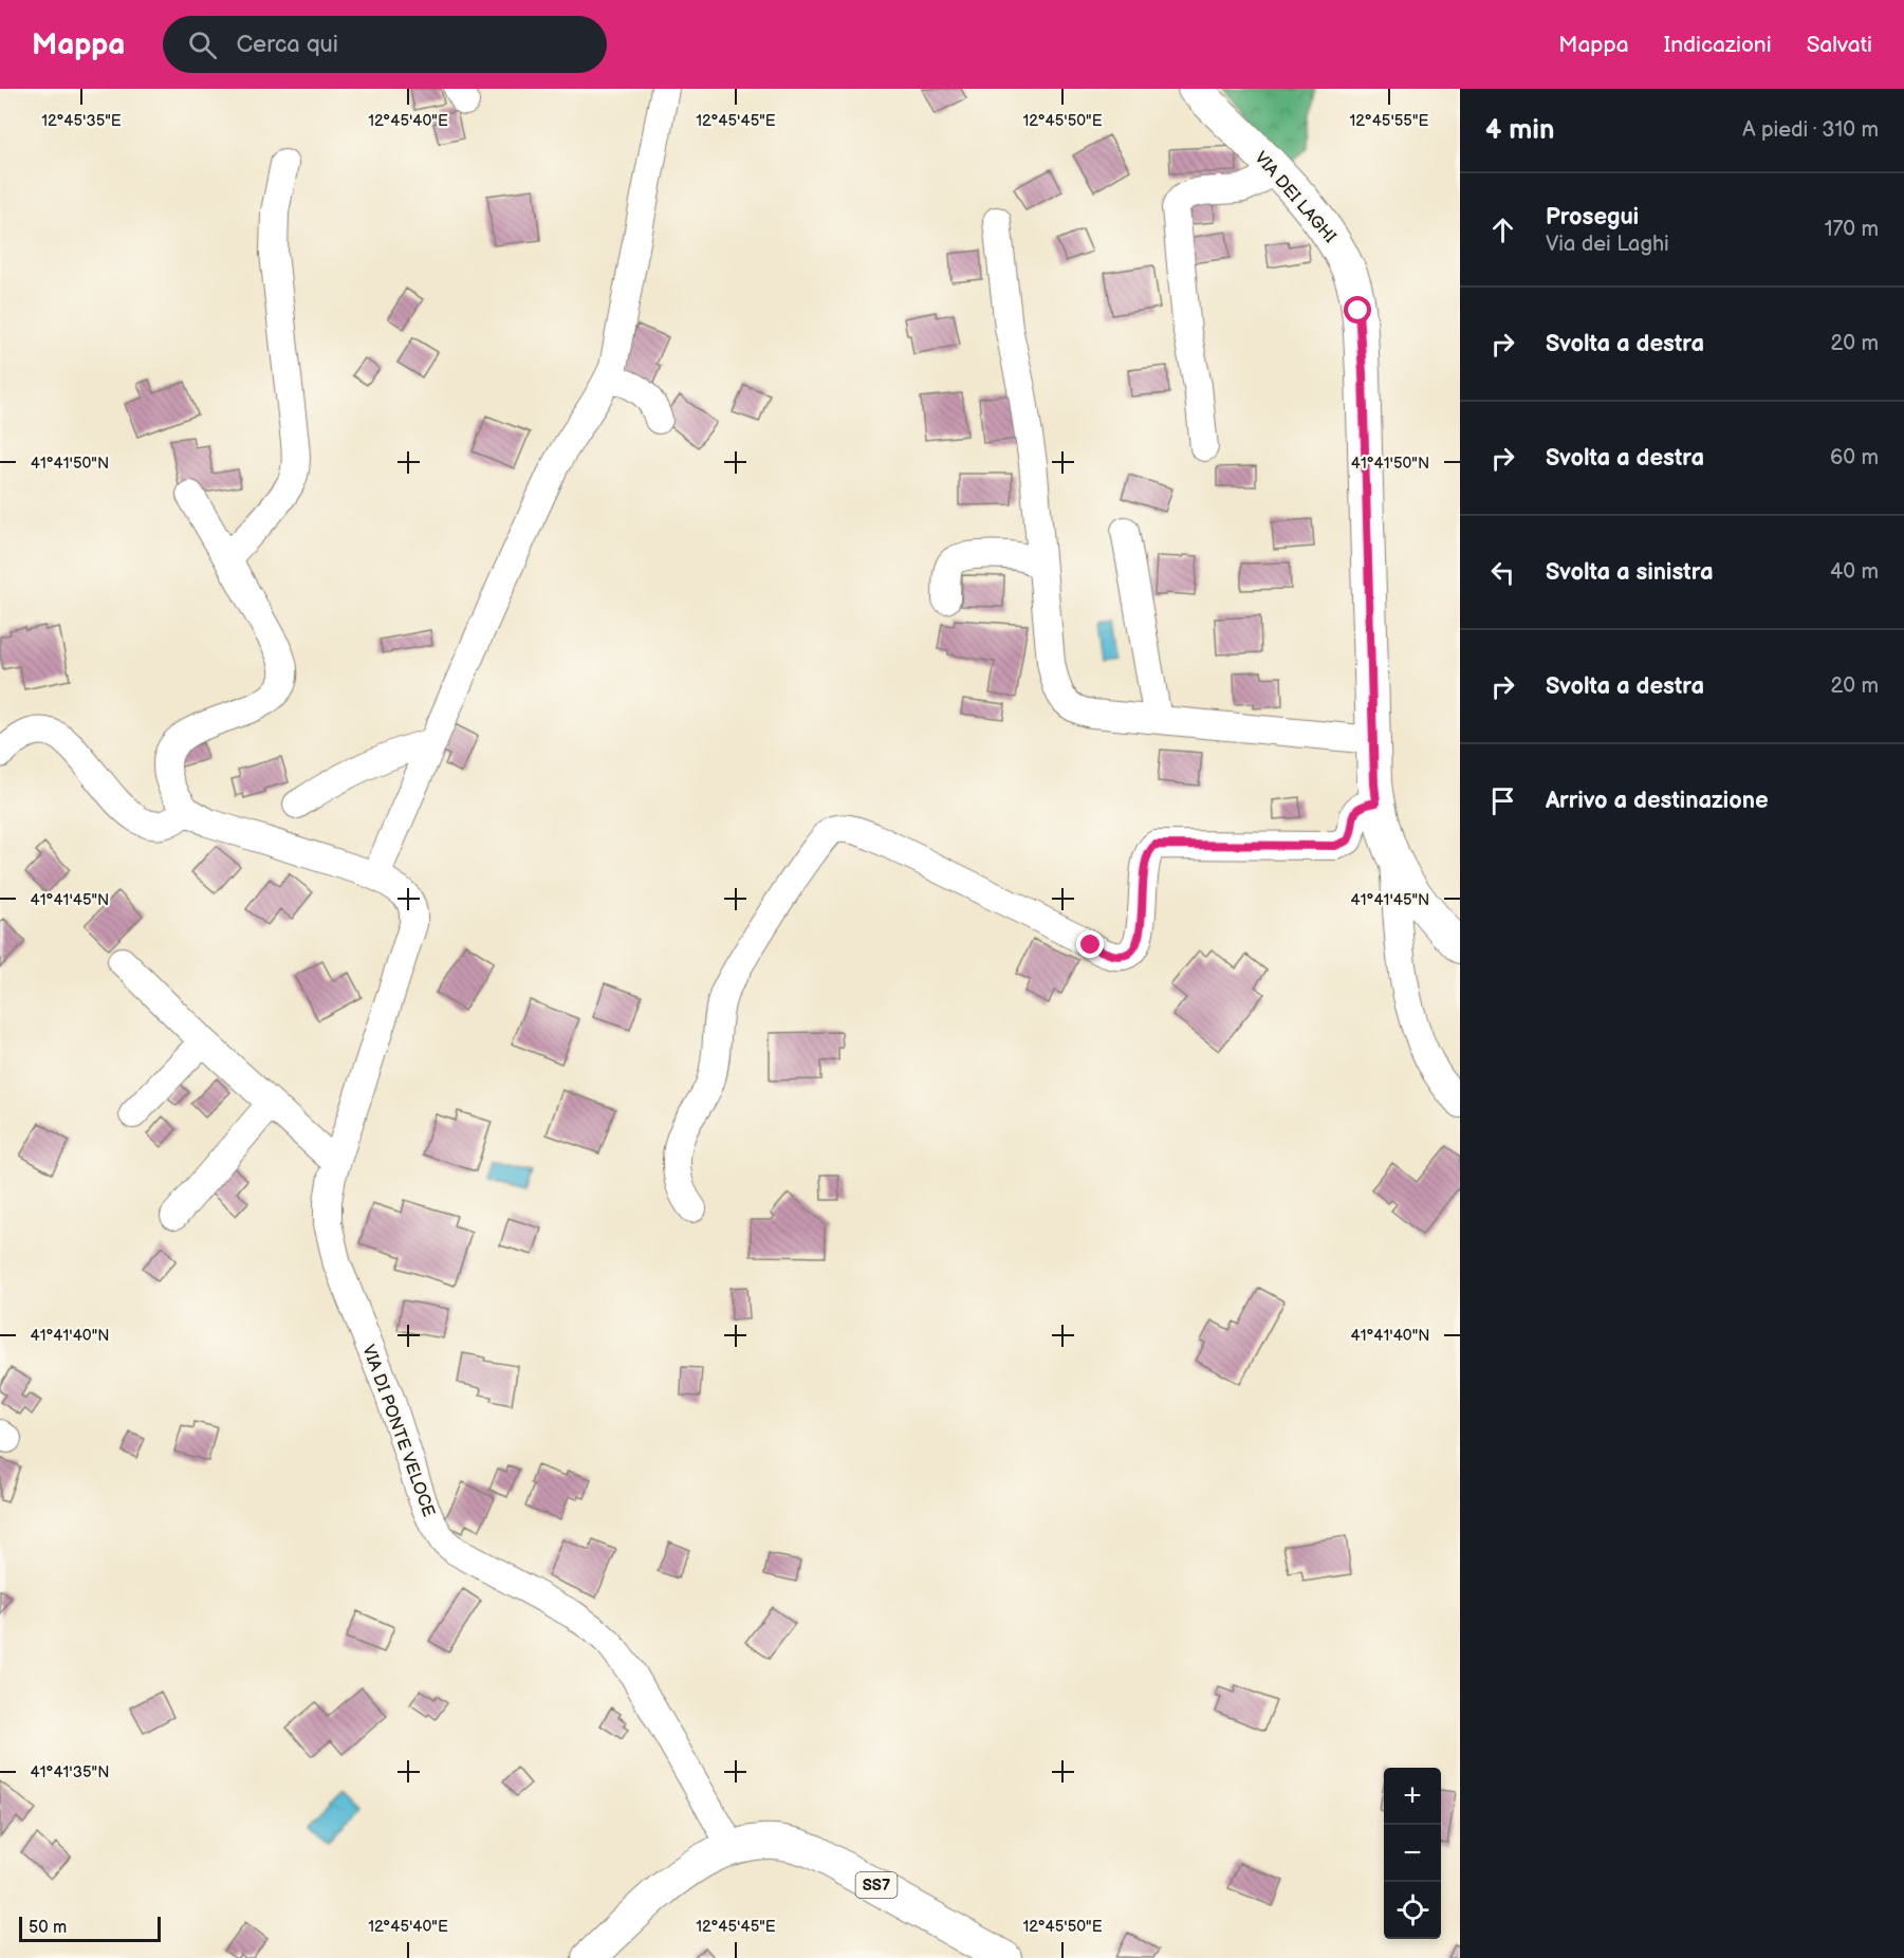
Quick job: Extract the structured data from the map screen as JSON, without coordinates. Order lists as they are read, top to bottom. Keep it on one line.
{"streets":{"main road":["VIA DEI LAGHI","SS7"],"street":["VIA DI PONTE VELOCE"]},"crossings":[["VIA DI PONTE VELOCE","SS7"]],"scale_bar":"50 m","page":{"header":"Mappa","search":"Cerca qui","nav":["Mappa","Indicazioni","Salvati"],"heading":["4 min","A piedi · 310 m"],"list":[["Prosegui","Via dei Laghi","170 m"],["Svolta a destra","20 m"],["Svolta a destra","60 m"],["Svolta a sinistra","40 m"],["Svolta a destra","20 m"],"Arrivo a destinazione"],"map_buttons":["+","−"],"scale":"50 m"},"coordinates":["12°45'35\"E","12°45'40\"E","12°45'45\"E","12°45'50\"E","12°45'55\"E","41°41'50\"N","41°41'45\"N","41°41'40\"N","41°41'35\"N"]}
